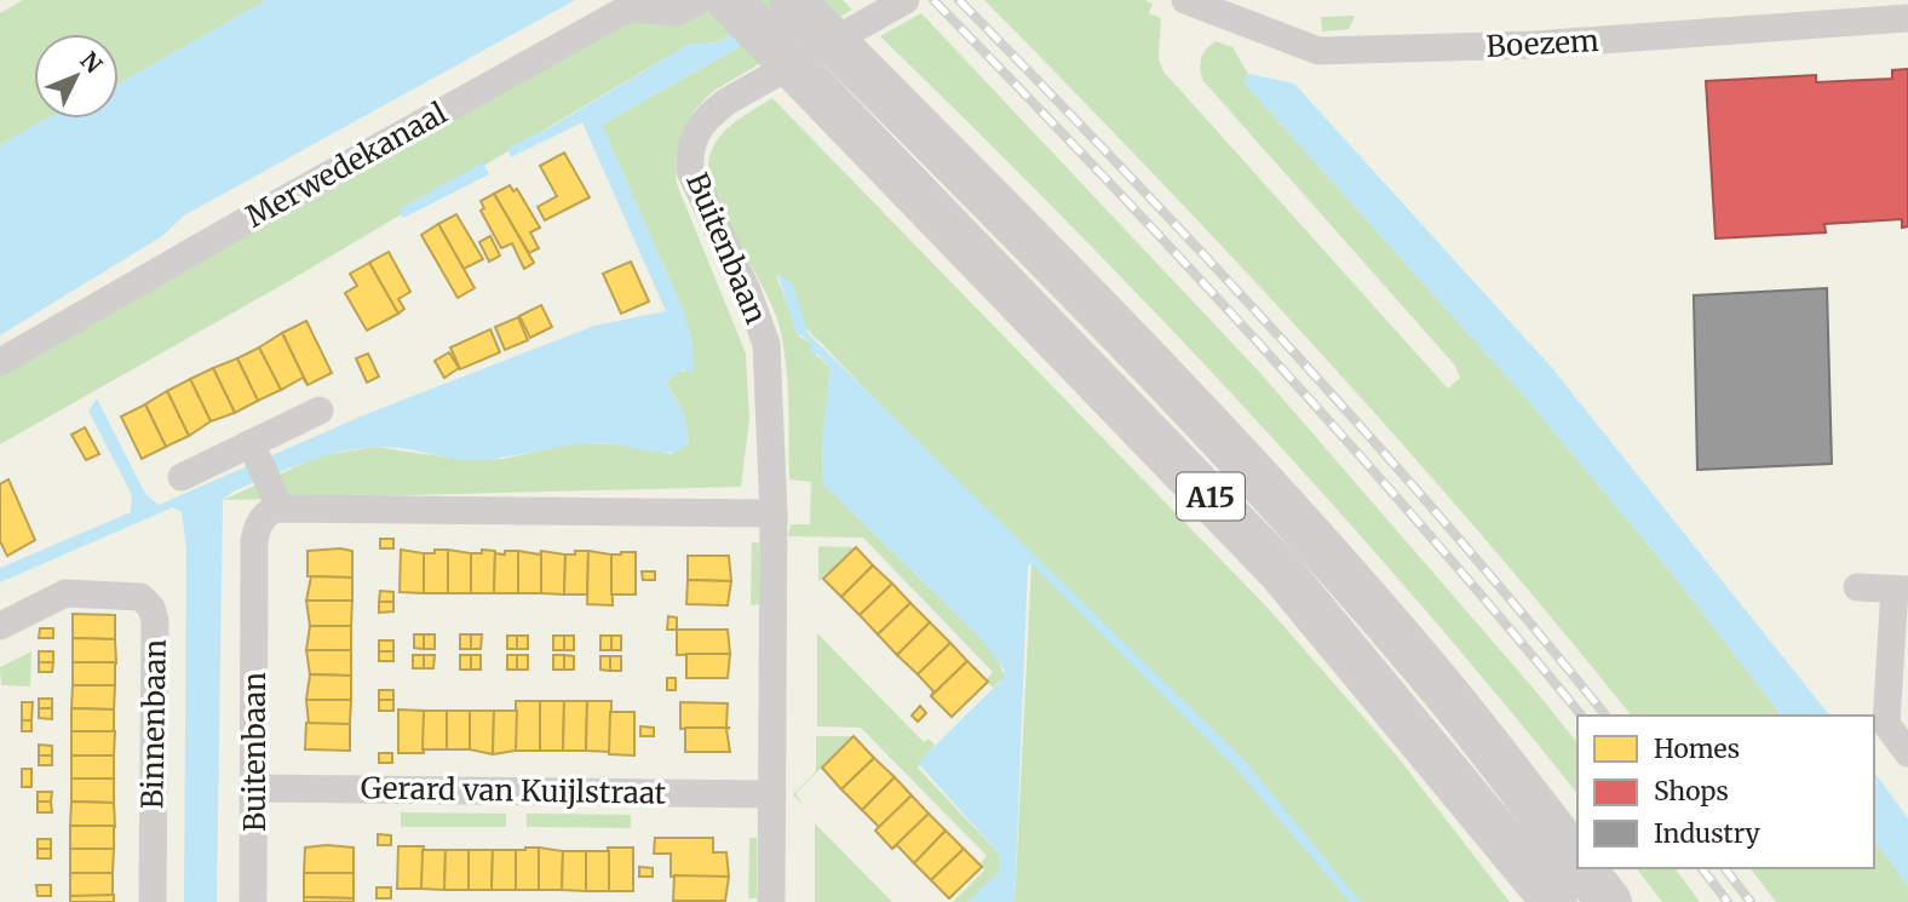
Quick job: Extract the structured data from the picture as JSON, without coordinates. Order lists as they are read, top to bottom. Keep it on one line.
{"streets":{"highway":["A15"],"street":["Boezem","Merwedekanaal","Buitenbaan","Binnenbaan","Gerard van Kuijlstraat"]},"crossings":[["Buitenbaan","Gerard van Kuijlstraat"]],"legend":["Homes","Shops","Industry"],"north":"top right"}
